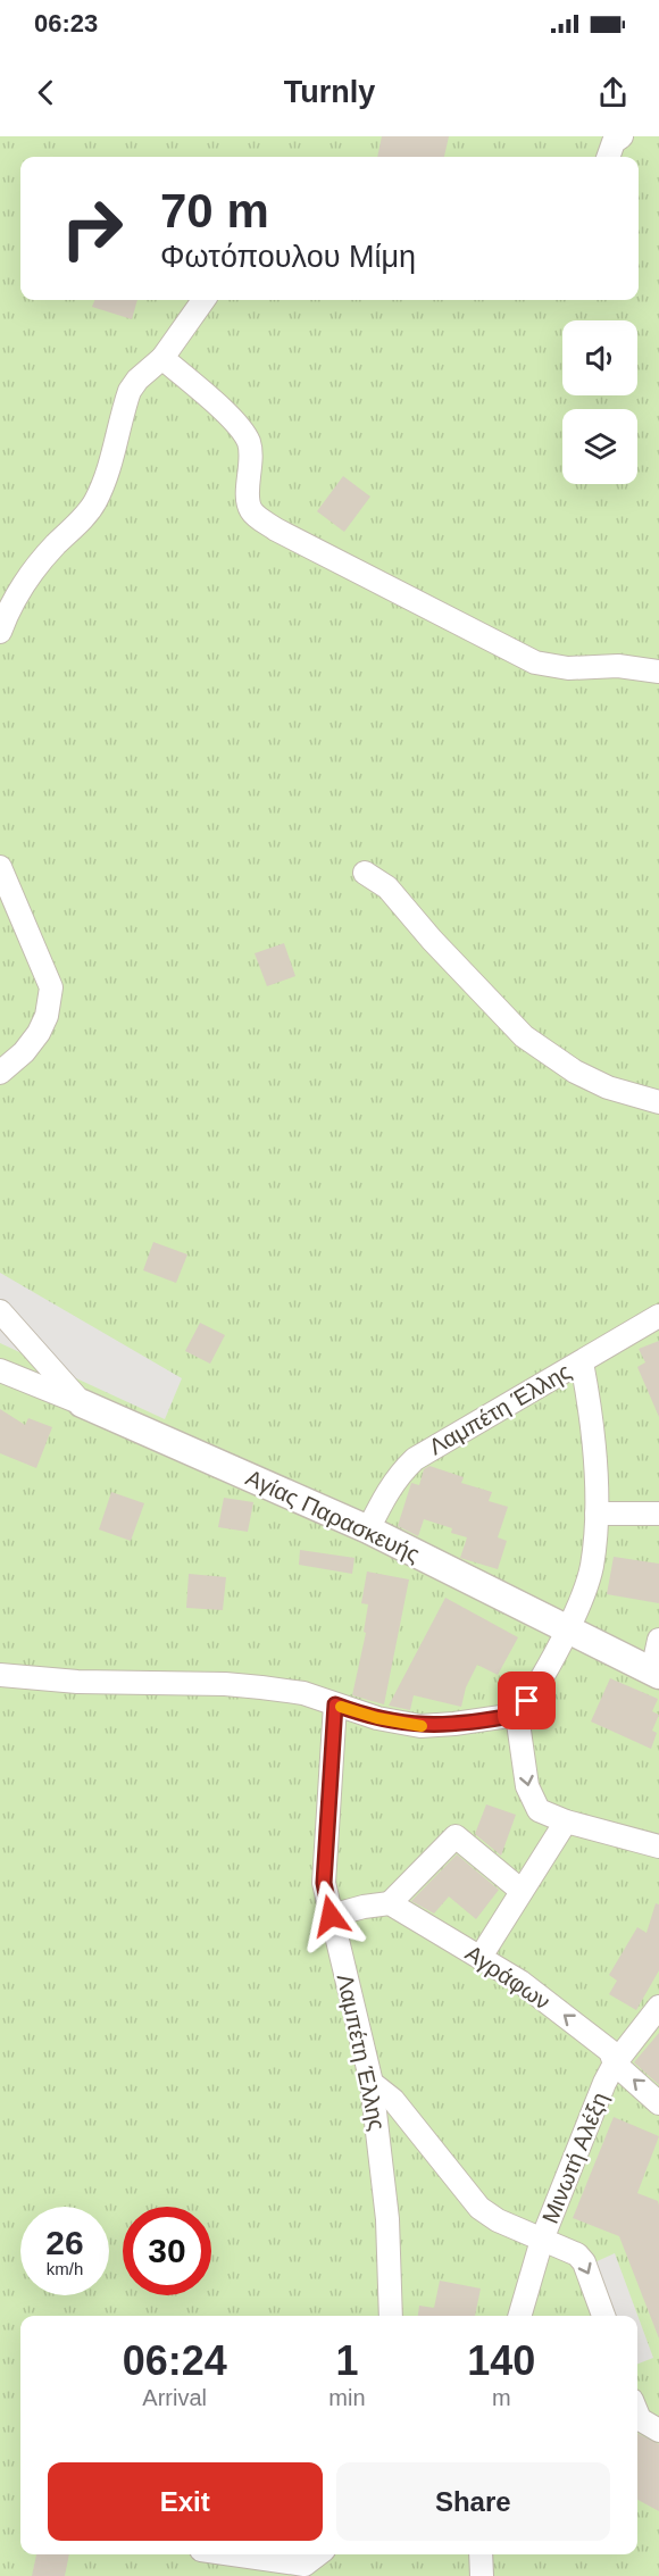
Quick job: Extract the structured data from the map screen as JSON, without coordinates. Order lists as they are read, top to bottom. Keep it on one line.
{"streets":{"street":["Λαμπέτη Έλλης","Αγίας Παρασκευής","Αγράφων","Μινωτή Αλέξη"]},"crossings":[["Λαμπέτη Έλλης","Αγίας Παρασκευής"],["Αγράφων","Μινωτή Αλέξη"]],"page":{"status":"06:23","header":"Turnly","turn":["70 m","Φωτόπουλου Μίμη"],"speed":"26 km/h","limit":"30","eta":["06:24","Arrival","1","min","140","m"],"buttons":["Exit","Share"]}}
